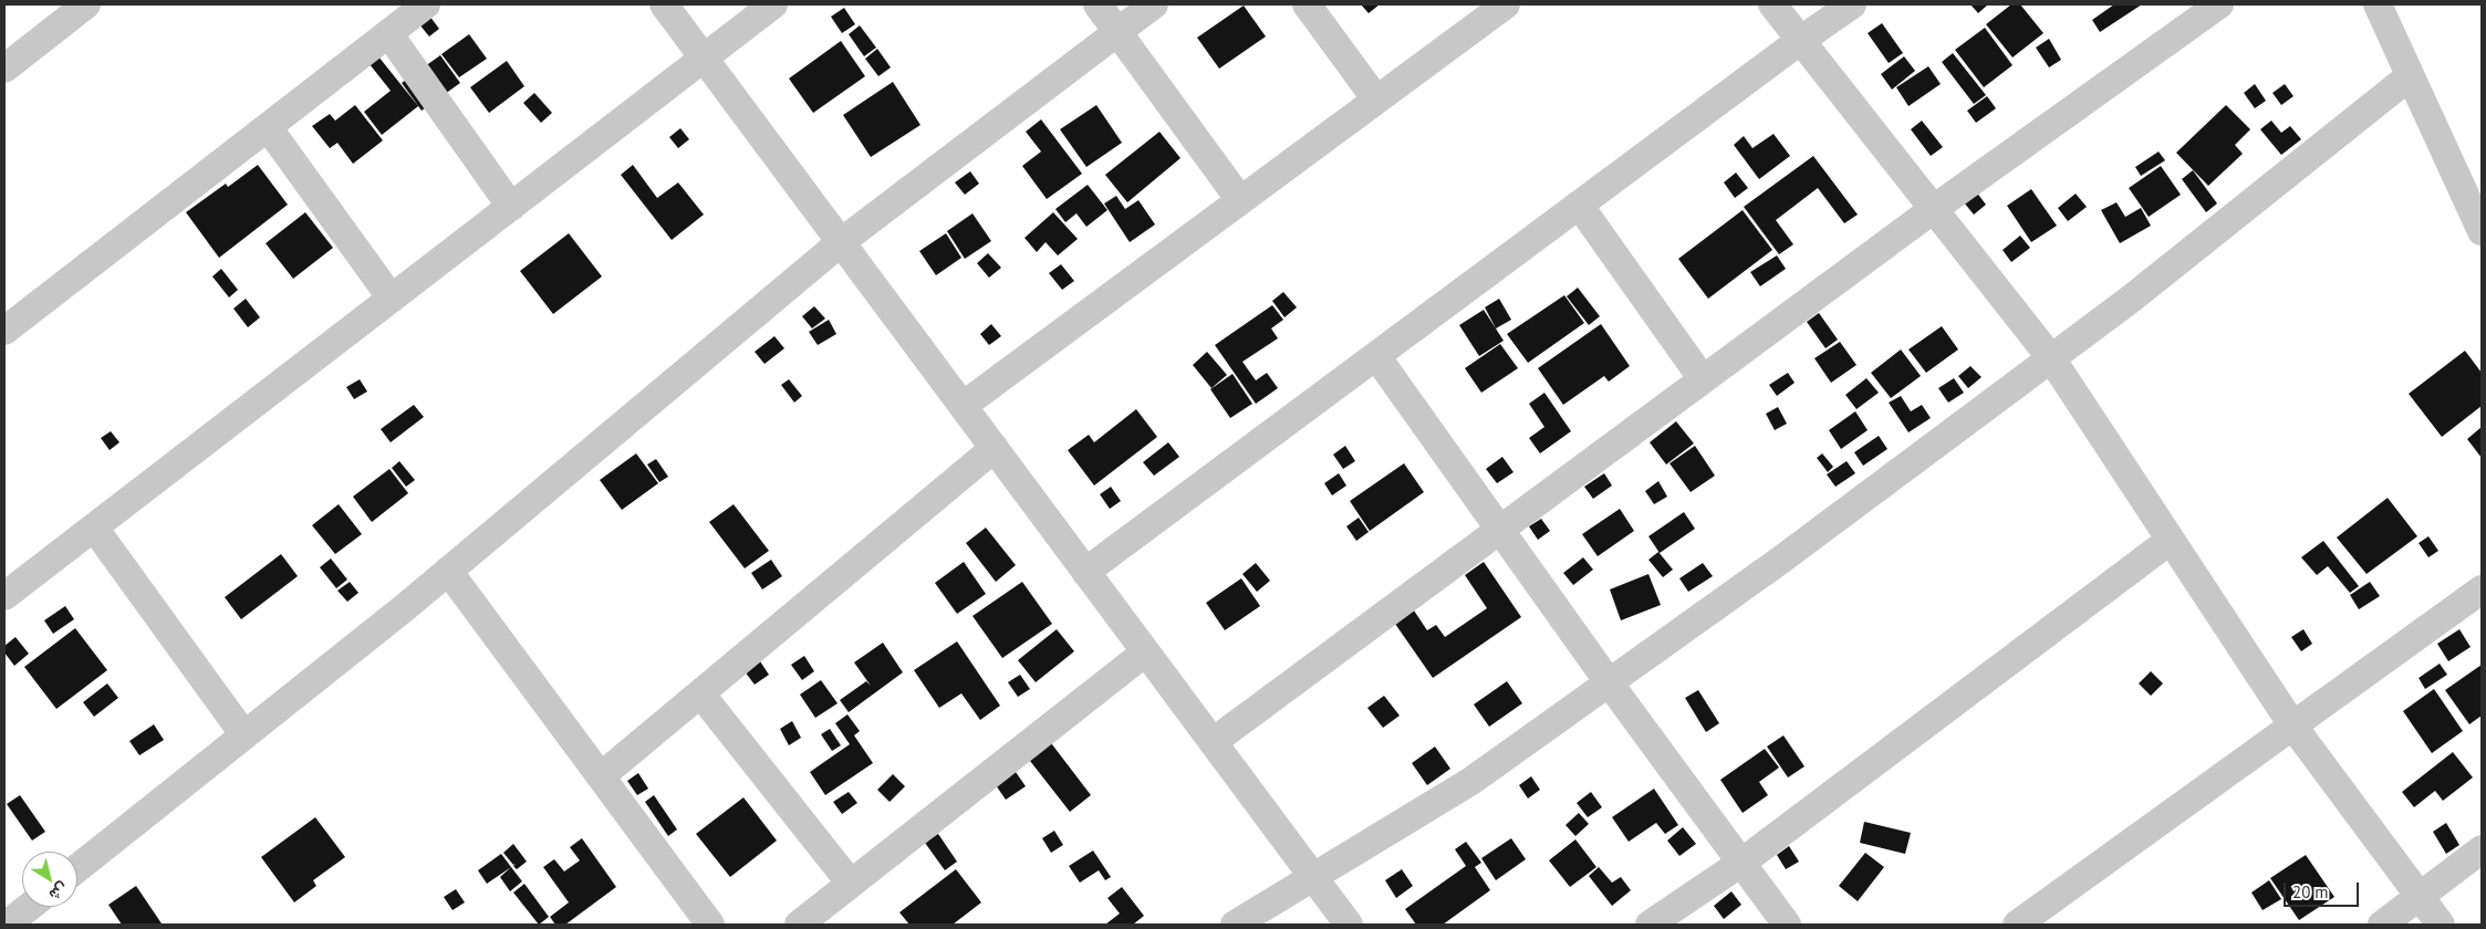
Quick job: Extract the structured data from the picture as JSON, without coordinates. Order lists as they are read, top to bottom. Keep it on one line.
{"scale_bar":"20 m","north":"bottom right"}
